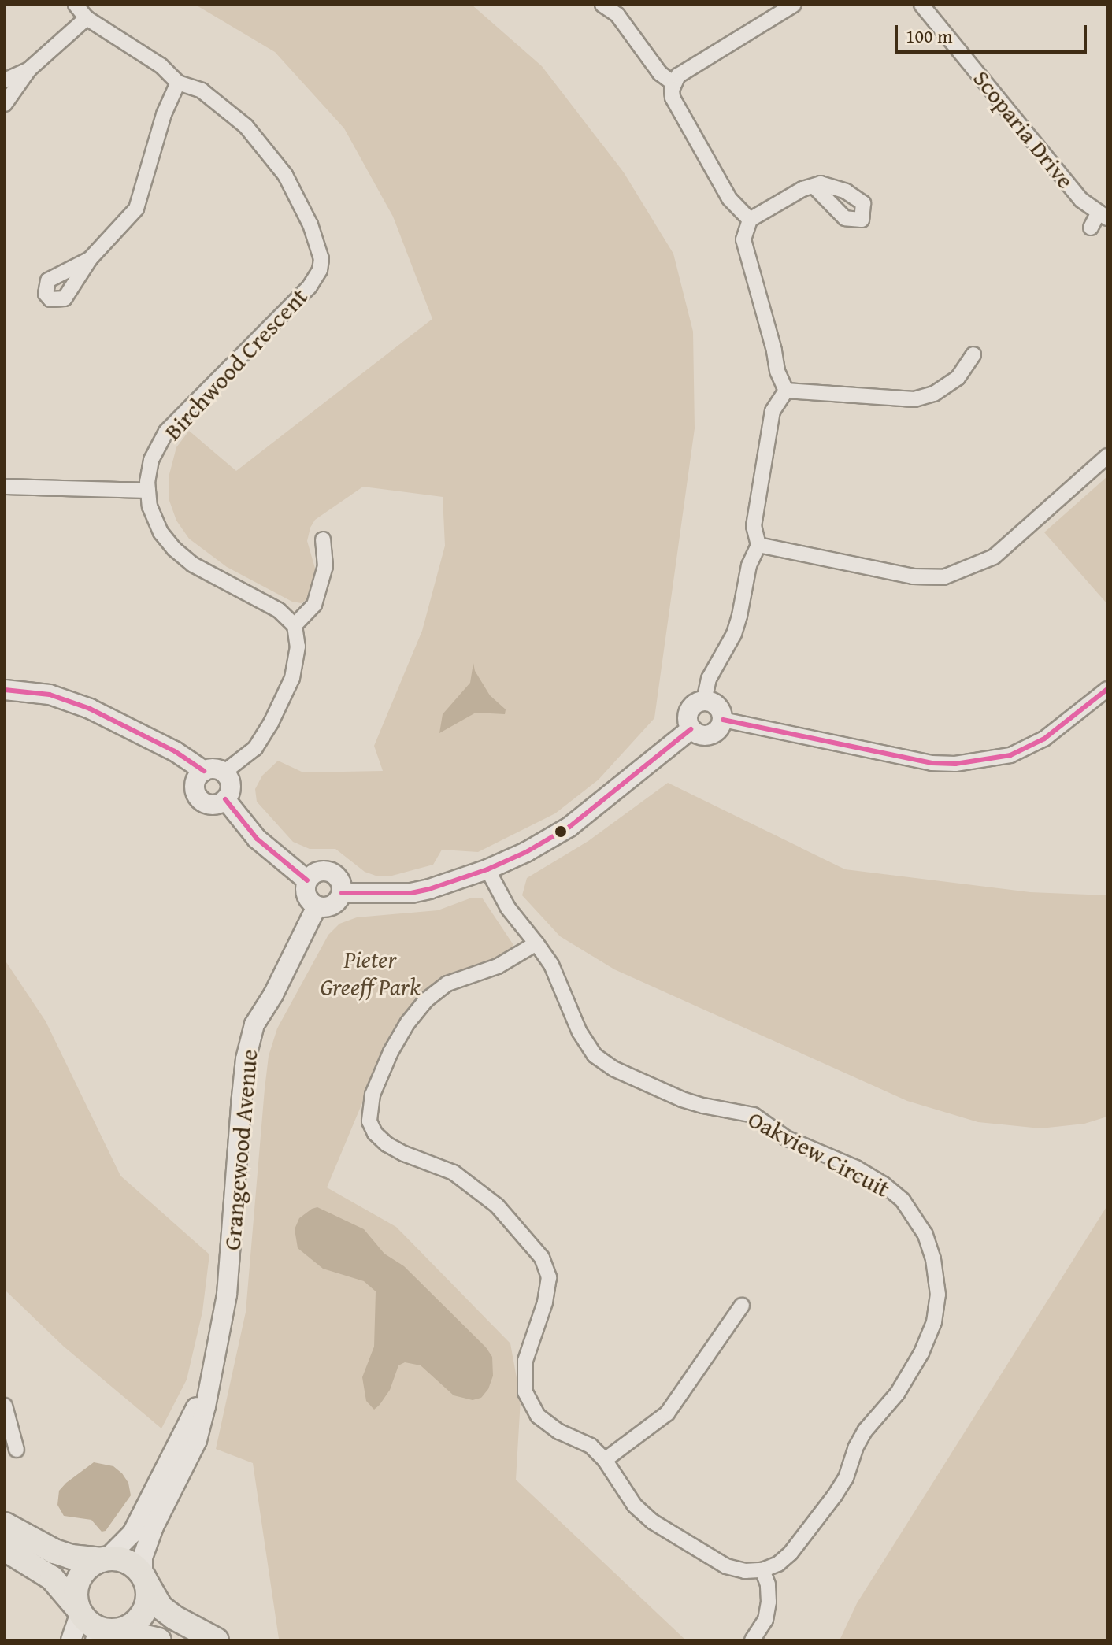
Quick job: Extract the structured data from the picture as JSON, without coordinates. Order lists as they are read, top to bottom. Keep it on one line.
{"streets":{"street":["Scoparia Drive","Birchwood Crescent","Grangewood Avenue","Oakview Circuit"]},"parks":["Pieter Greeff Park"],"scale_bar":"100 m"}
